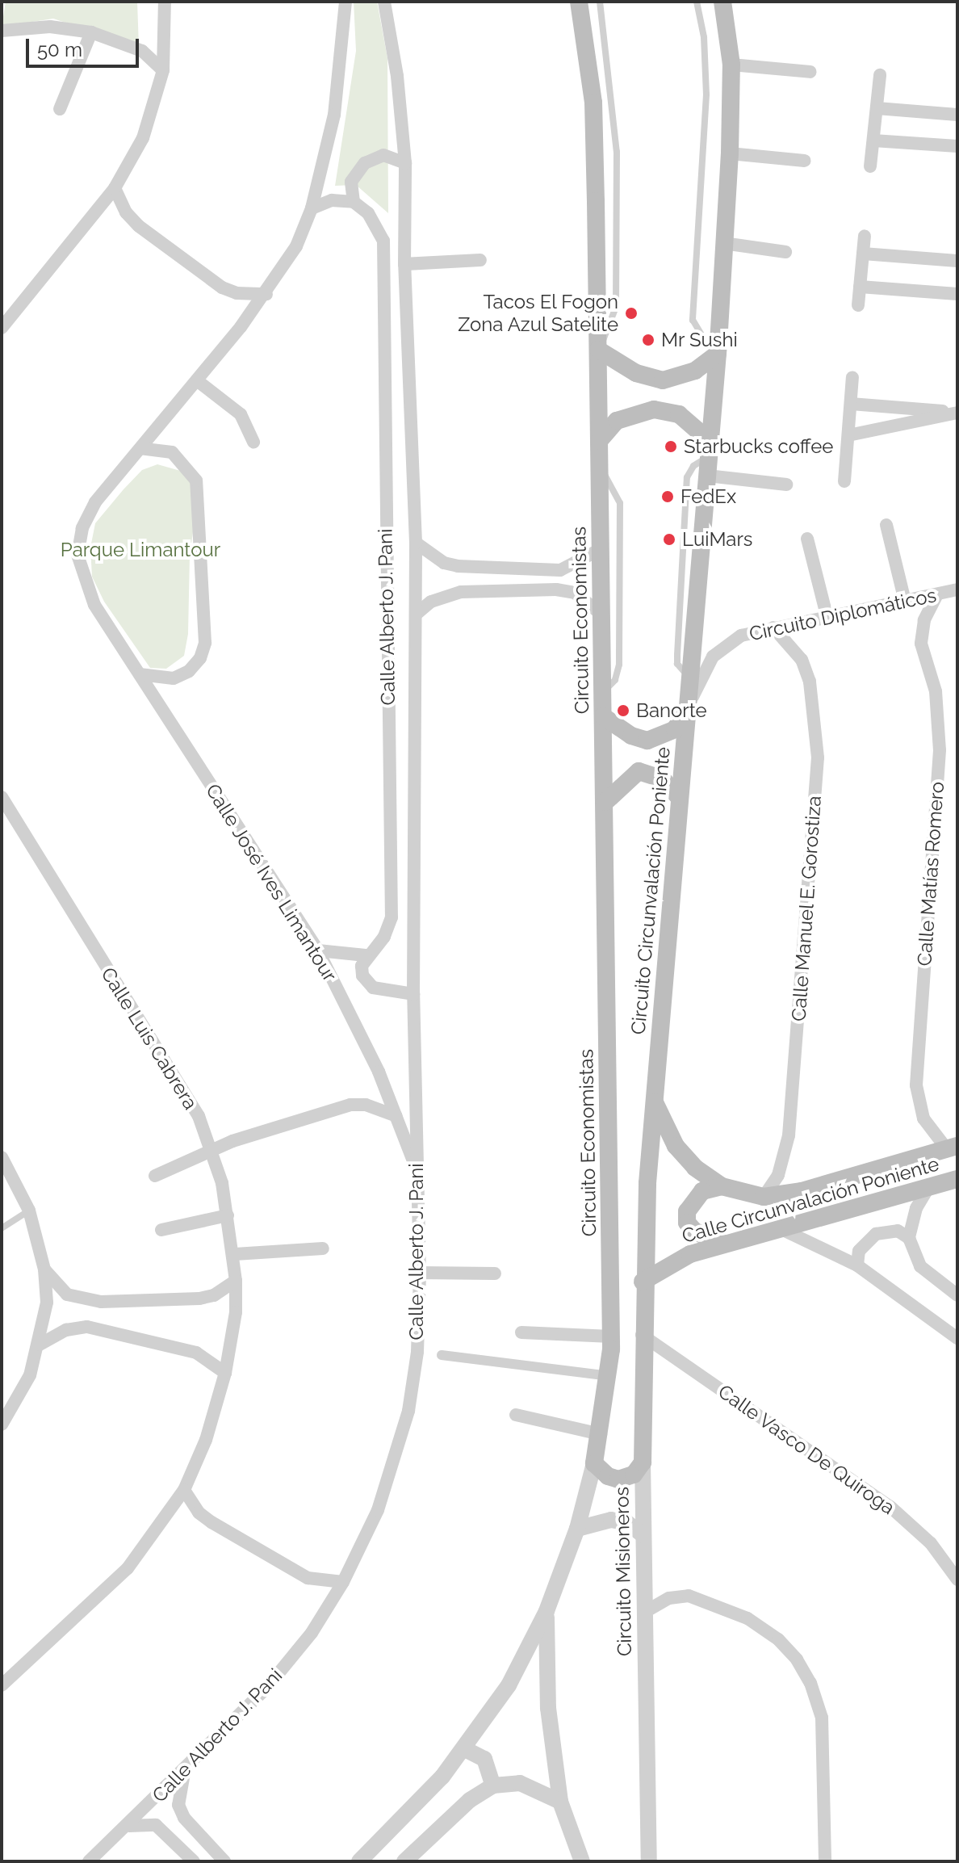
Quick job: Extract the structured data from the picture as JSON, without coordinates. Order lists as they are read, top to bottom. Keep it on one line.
{"streets":{"main road":["Circuito Economistas","Circuito Circunvalación Poniente","Calle Circunvalación Poniente","Circuito Misioneros"],"street":["Circuito Diplomáticos","Calle Alberto J. Pani","Calle Matías Romero","Calle José Ives Limantour","Calle Manuel E. Gorostiza","Calle Luis Cabrera","Calle Vasco De Quiroga"]},"crossings":[["Circuito Diplomáticos","Calle Matías Romero"],["Circuito Diplomáticos","Circuito Circunvalación Poniente"],["Circuito Diplomáticos","Calle Manuel E. Gorostiza"],["Calle Alberto J. Pani","Calle José Ives Limantour"],["Calle Matías Romero","Calle Circunvalación Poniente"],["Circuito Circunvalación Poniente","Calle Circunvalación Poniente"],["Circuito Circunvalación Poniente","Circuito Misioneros"],["Calle Manuel E. Gorostiza","Calle Circunvalación Poniente"],["Calle Circunvalación Poniente","Circuito Misioneros"],["Calle Vasco De Quiroga","Circuito Misioneros"]],"parks":["Parque Limantour"],"places":["Tacos El Fogon Zona Azul Satelite","Mr Sushi","Starbucks coffee","FedEx","LuiMars","Banorte"],"scale_bar":"50 m"}
